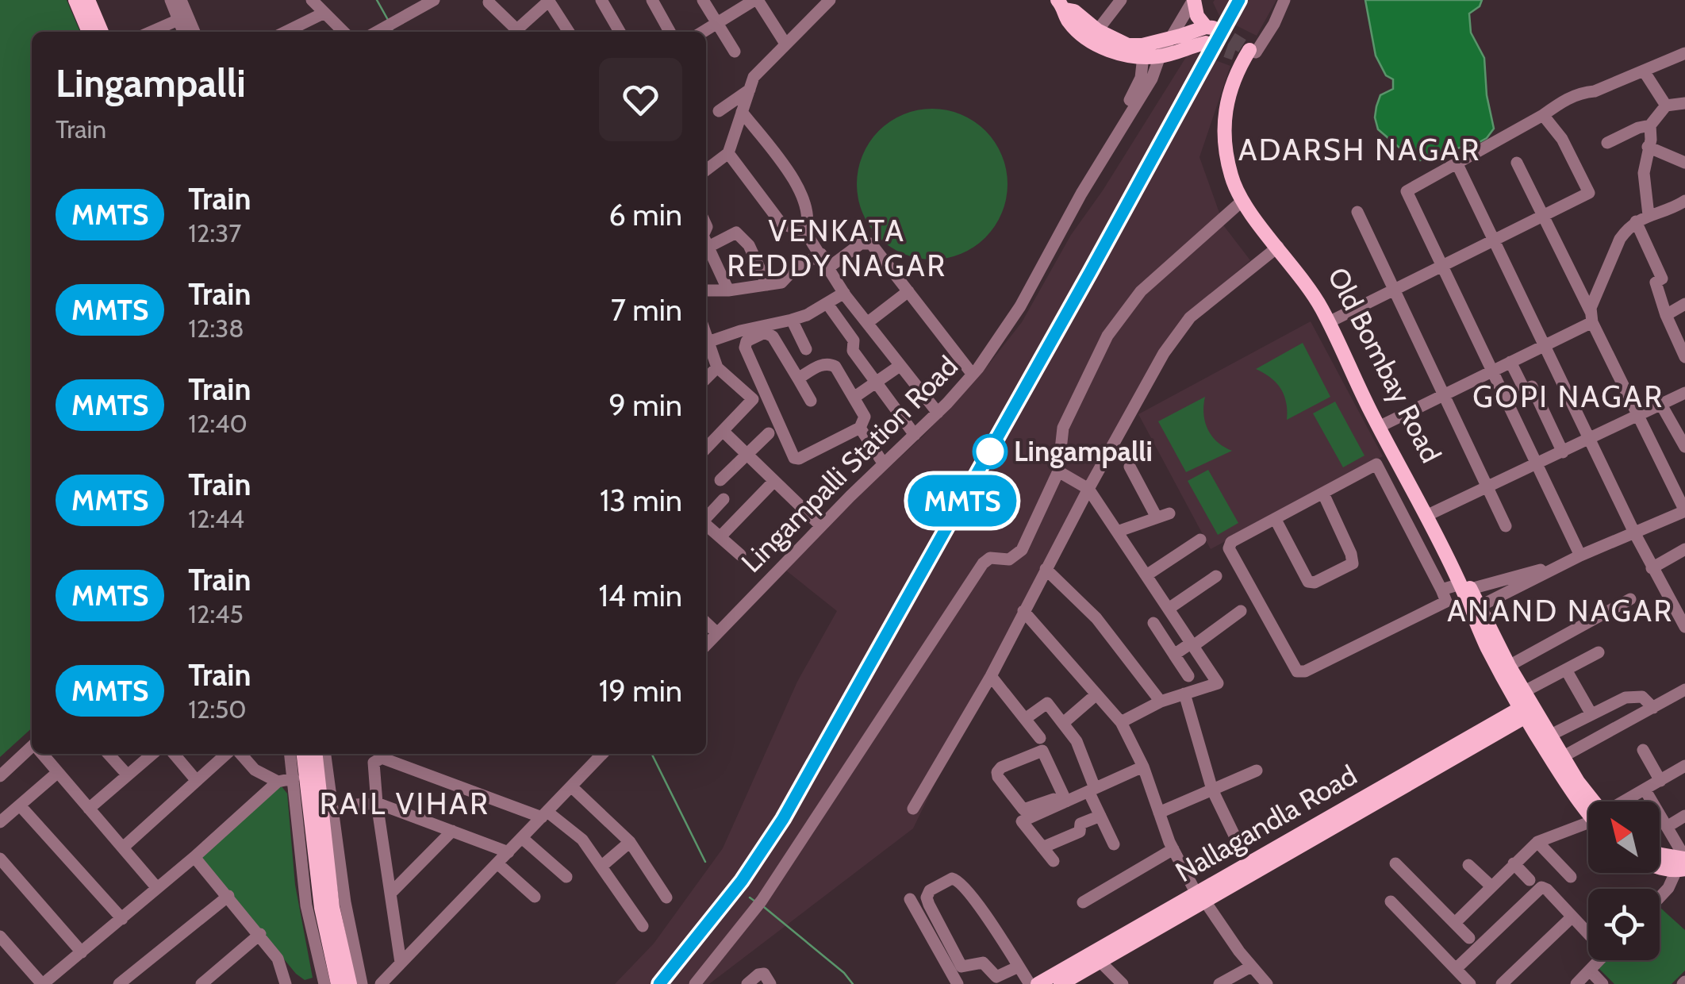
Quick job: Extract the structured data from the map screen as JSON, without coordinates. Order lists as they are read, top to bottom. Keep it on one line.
{"streets":{"main road":["Old Bombay Road","Nallagandla Road"],"street":["Lingampalli Station Road"]},"crossings":[["Old Bombay Road","Nallagandla Road"]],"districts":["ADARSH NAGAR","VENKATA REDDY NAGAR","GOPI NAGAR","ANAND NAGAR","RAIL VIHAR"],"places":["Lingampalli"],"north":"top left","page":{"on_map":"MMTS","heading":["Lingampalli","Train"],"list":[{"mark":"MMTS","name":"Train","note":"12:37","value":"6 min"},{"mark":"MMTS","name":"Train","note":"12:38","value":"7 min"},{"mark":"MMTS","name":"Train","note":"12:40","value":"9 min"},{"mark":"MMTS","name":"Train","note":"12:44","value":"13 min"},{"mark":"MMTS","name":"Train","note":"12:45","value":"14 min"},{"mark":"MMTS","name":"Train","note":"12:50","value":"19 min"}]}}
